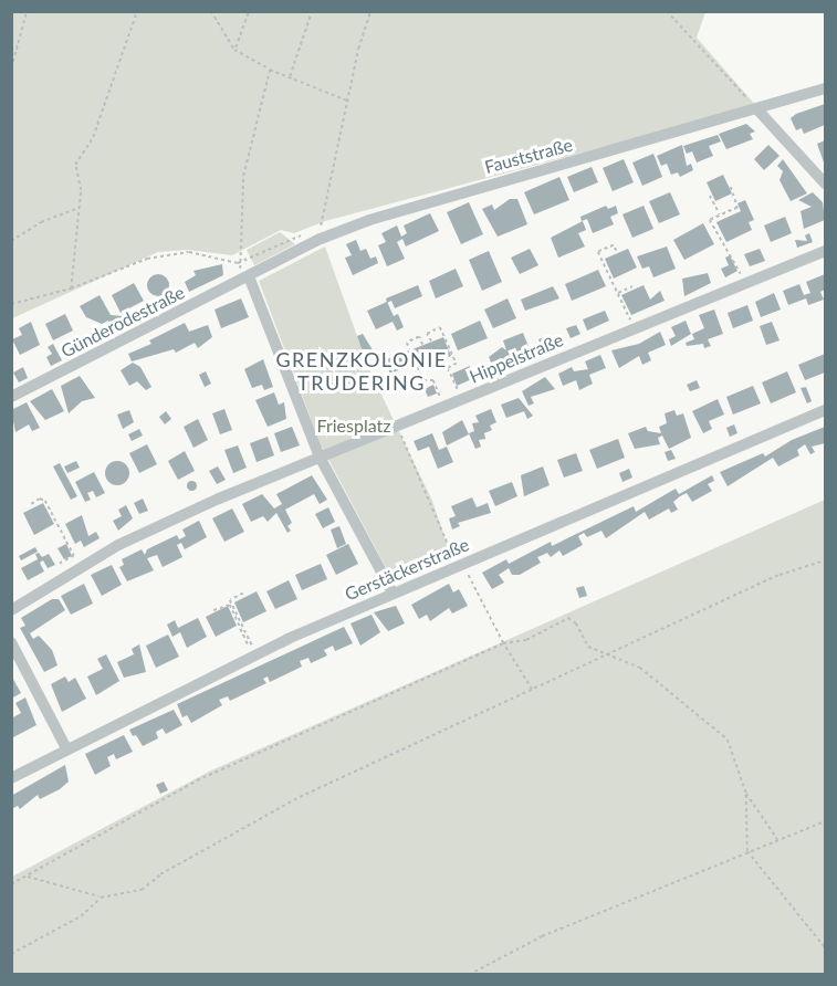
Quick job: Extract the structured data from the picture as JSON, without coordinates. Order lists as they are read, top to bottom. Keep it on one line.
{"streets":{"street":["Fauststraße","Günderodestraße","Hippelstraße","Gerstäckerstraße"]},"crossings":[["Fauststraße","Günderodestraße"]],"districts":["GRENZKOLONIE TRUDERING"],"parks":["Friesplatz"]}
